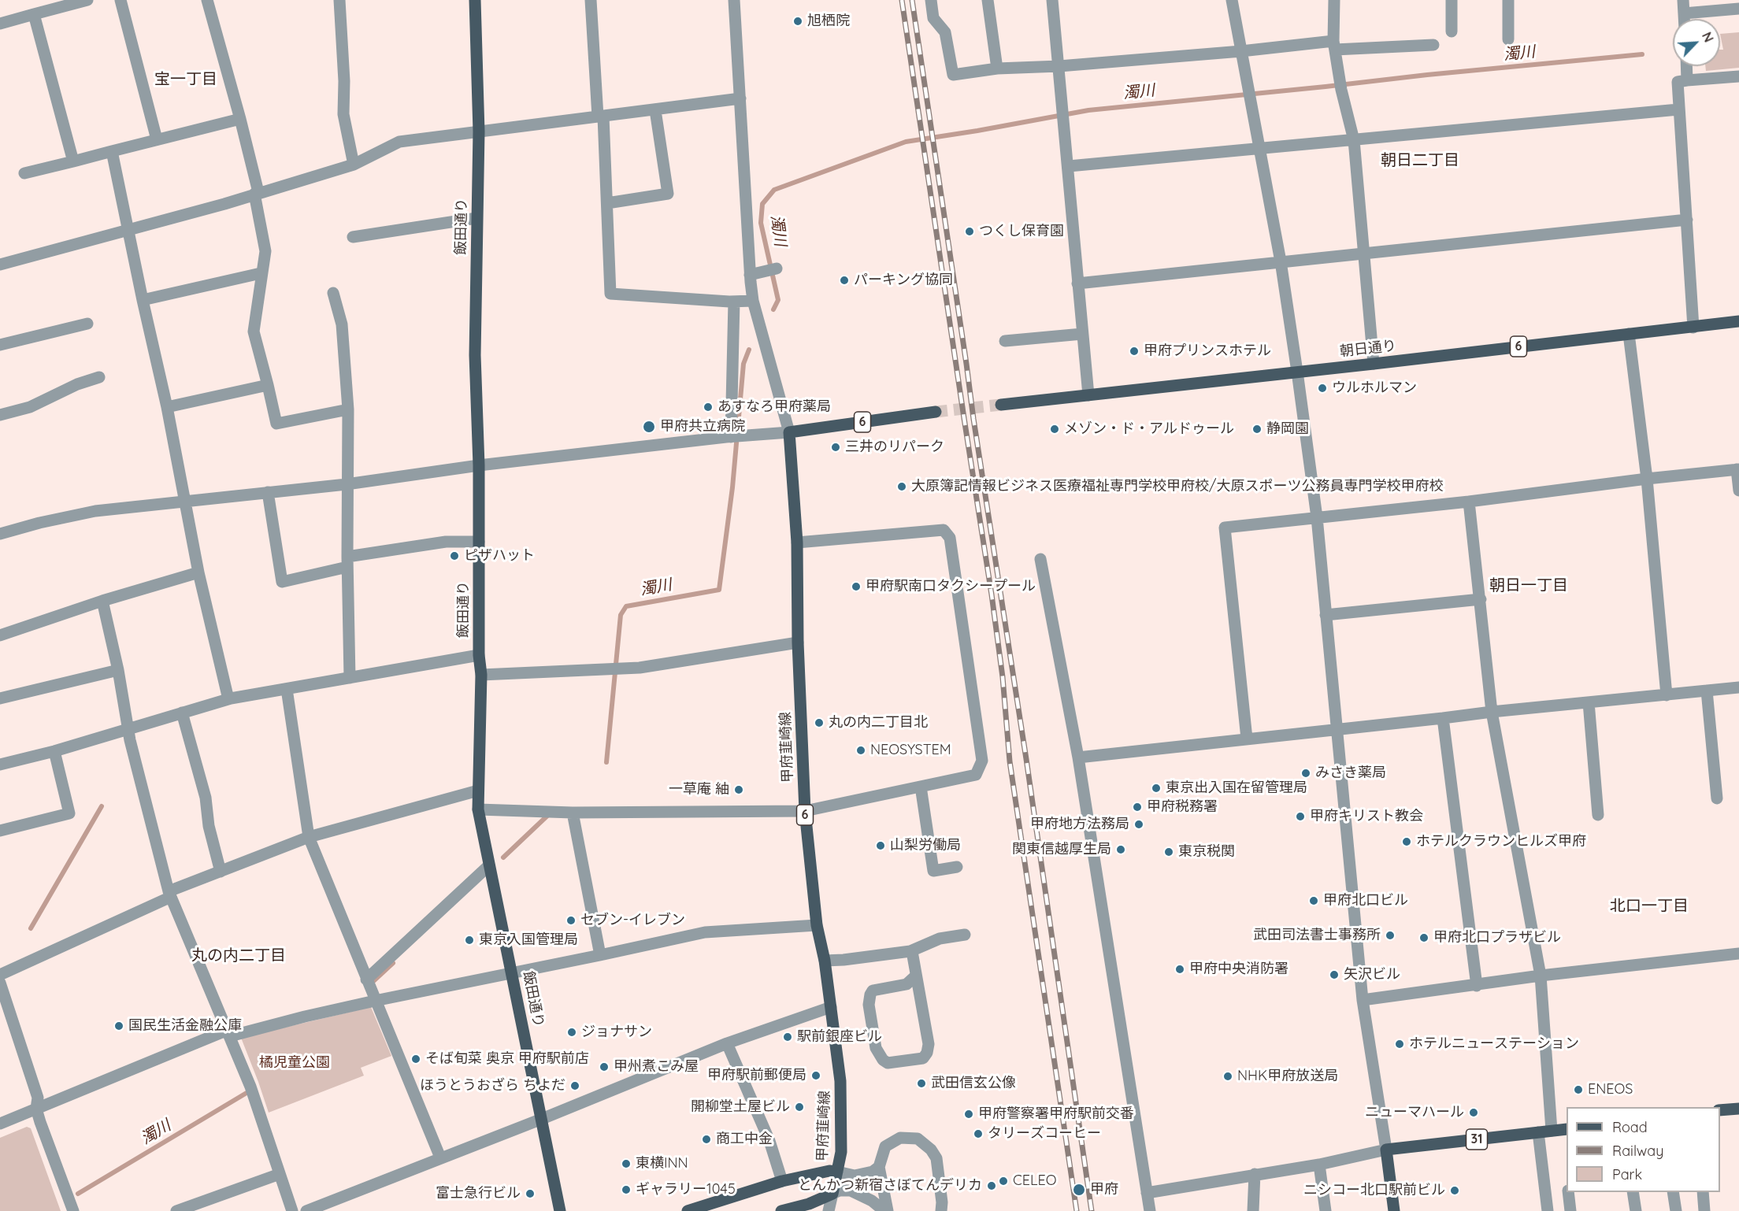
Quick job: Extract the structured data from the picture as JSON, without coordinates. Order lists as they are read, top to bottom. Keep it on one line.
{"streets":{"main road":["飯田通り","6","朝日通り","甲府韮崎線","31"]},"crossings":[["6","甲府韮崎線"]],"districts":["宝一丁目","朝日二丁目","朝日一丁目","北口一丁目","丸の内二丁目"],"water":["濁川"],"parks":["橘児童公園"],"places":["旭栖院","つくし保育園","パーキング協同","甲府プリンスホテル","ウルホルマン","あすなろ甲府薬局","甲府共立病院","メゾン・ド・アルドゥール","静岡園","三井のリパーク","大原簿記情報ビジネス医療福祉専門学校甲府校/大原スポーツ公務員専門学校甲府校","ピザハット","甲府駅南口タクシープール","丸の内二丁目北","NEOSYSTEM","みさき薬局","東京出入国在留管理局","一草庵 紬","甲府税務署","甲府キリスト教会","甲府地方法務局","ホテルクラウンヒルズ甲府","山梨労働局","関東信越厚生局","東京税関","甲府北口ビル","セブン-イレブン","武田司法書士事務所","甲府北口プラザビル","東京入国管理局","甲府中央消防署","矢沢ビル","国民生活金融公庫","ジョナサン","駅前銀座ビル","ホテルニューステーション","そば旬菜 奥京 甲府駅前店","甲州煮こみ屋","甲府駅前郵便局","NHK甲府放送局","武田信玄公像","ほうとうおざら ちよだ","ENEOS","開柳堂土屋ビル","ニューマハール","甲府警察署甲府駅前交番","タリーズコーヒー","商工中金","東横INN","CELEO","とんかつ新宿さぼてんデリカ","ギャラリー1045","甲府","ニシコー北口駅前ビル","富士急行ビル"],"legend":["Road","Railway","Park"],"north":"top right"}
